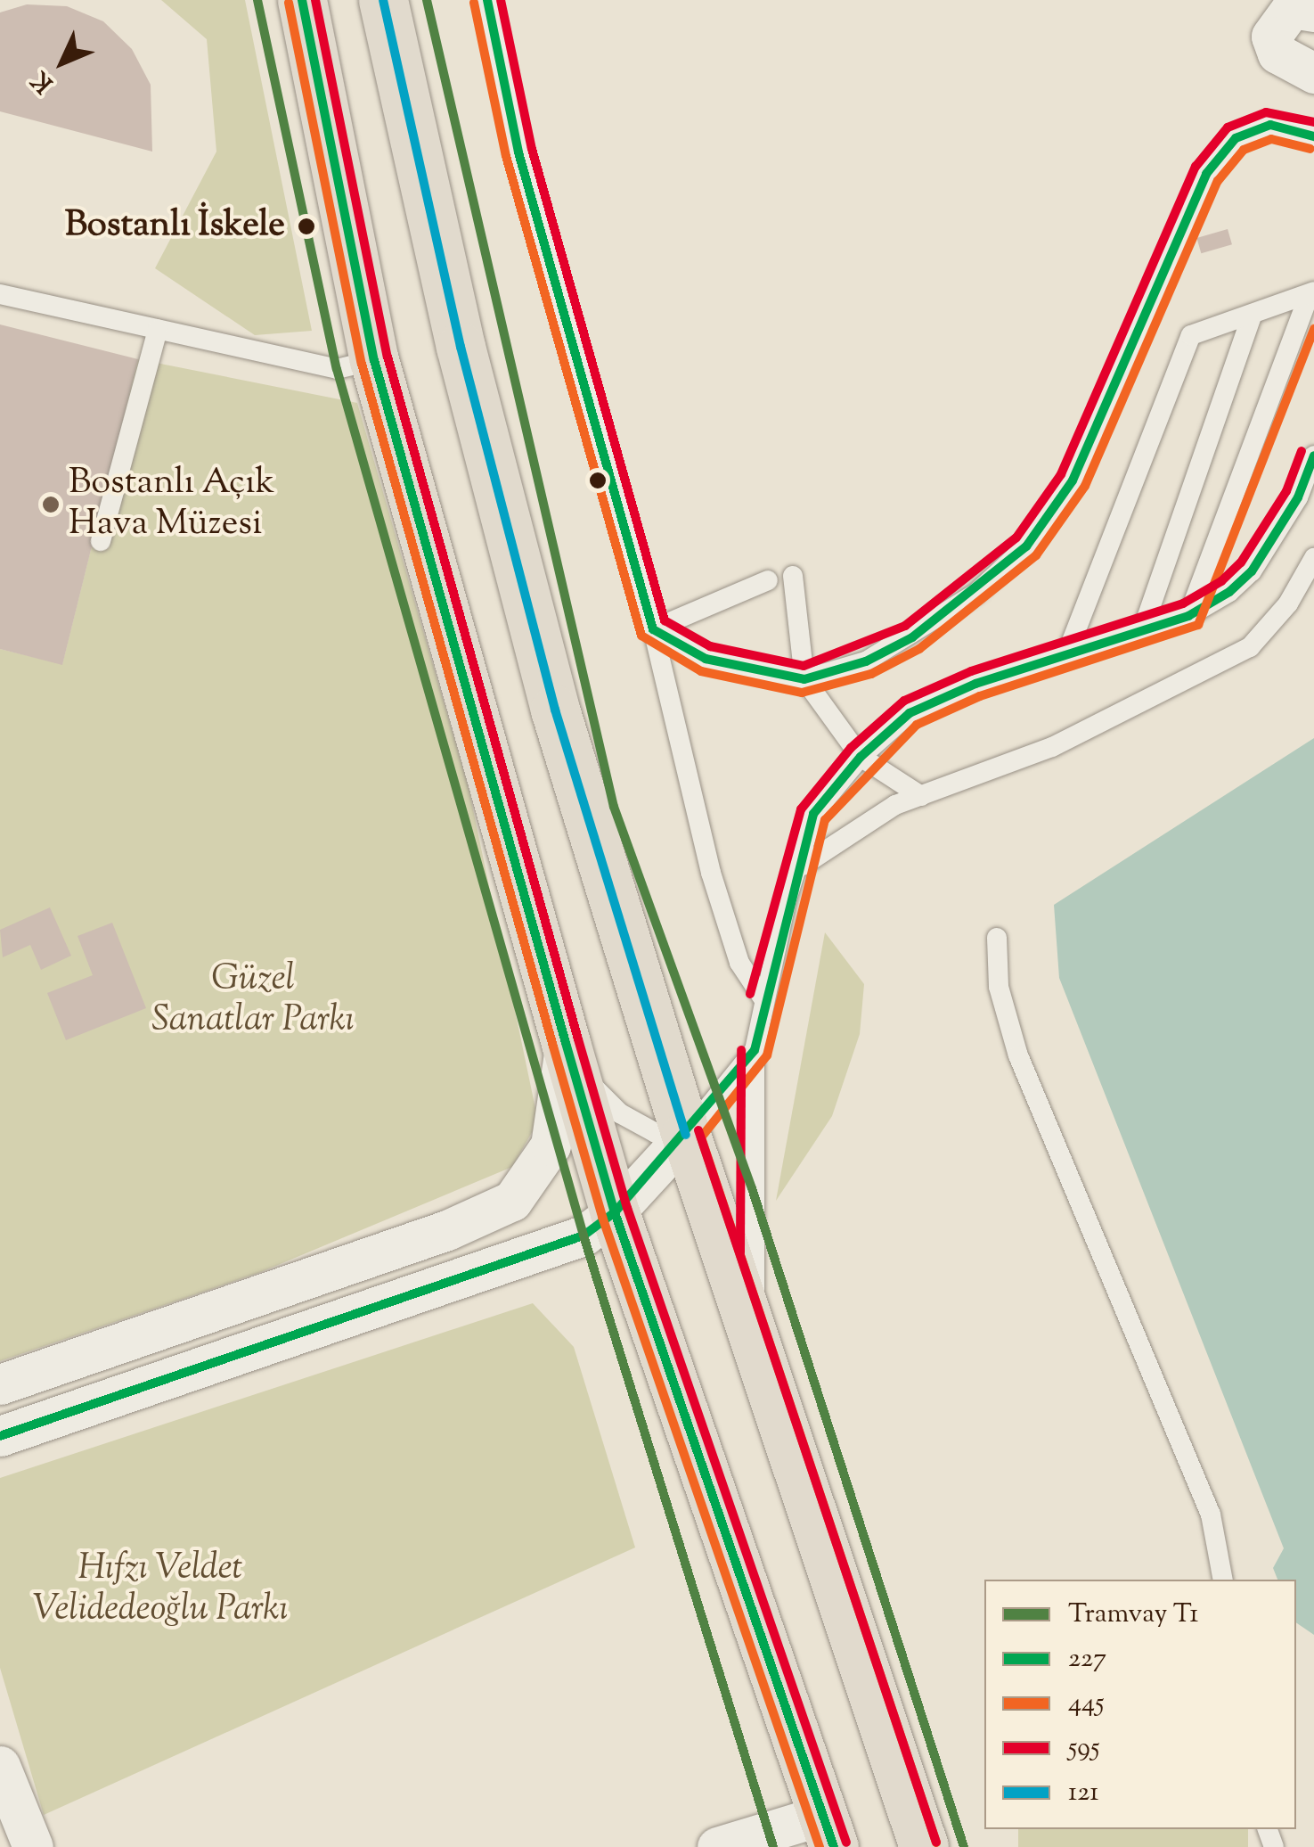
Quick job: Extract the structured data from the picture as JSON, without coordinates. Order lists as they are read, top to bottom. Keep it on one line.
{"parks":["Güzel Sanatlar Parkı","Hıfzı Veldet Velidedeoğlu Parkı"],"places":["Bostanlı İskele","Bostanlı Açık Hava Müzesi"],"lines":["tram line T1","transit line 227","transit line 595","transit line 121","transit line 445"],"legend":["Tramvay T1","227","445","595","121"],"north":"bottom left"}
